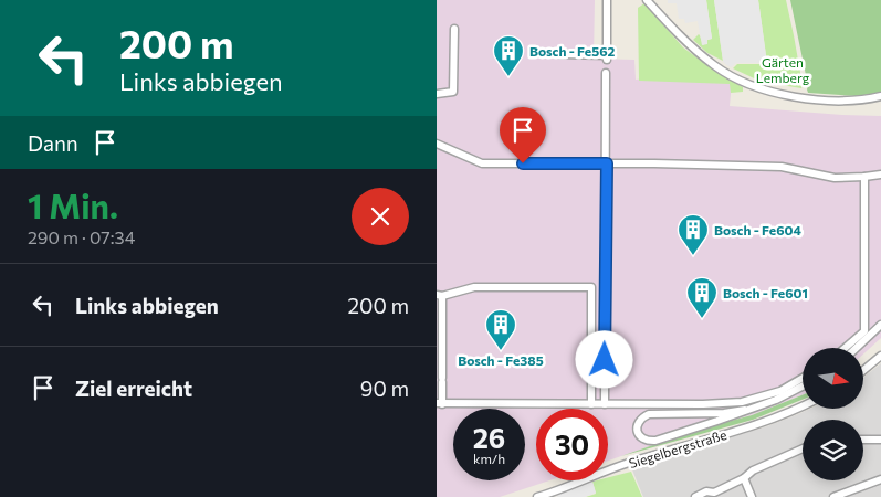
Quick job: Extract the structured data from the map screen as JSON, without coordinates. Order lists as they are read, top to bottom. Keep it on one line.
{"streets":{"street":["Siegelbergstraße"]},"parks":["Gärten Lemberg"],"places":{"building":["Bosch - Fe562","Bosch - Fe604","Bosch - Fe601","Bosch - Fe385"]},"north":"right","page":{"turn":["200 m","Links abbiegen"],"then":"Dann","heading":["1 Min.","290 m · 07:34"],"list":[{"name":"Links abbiegen","value":"200 m"},{"name":"Ziel erreicht","value":"90 m"}],"speed":"26 km/h","limit":"30"}}
